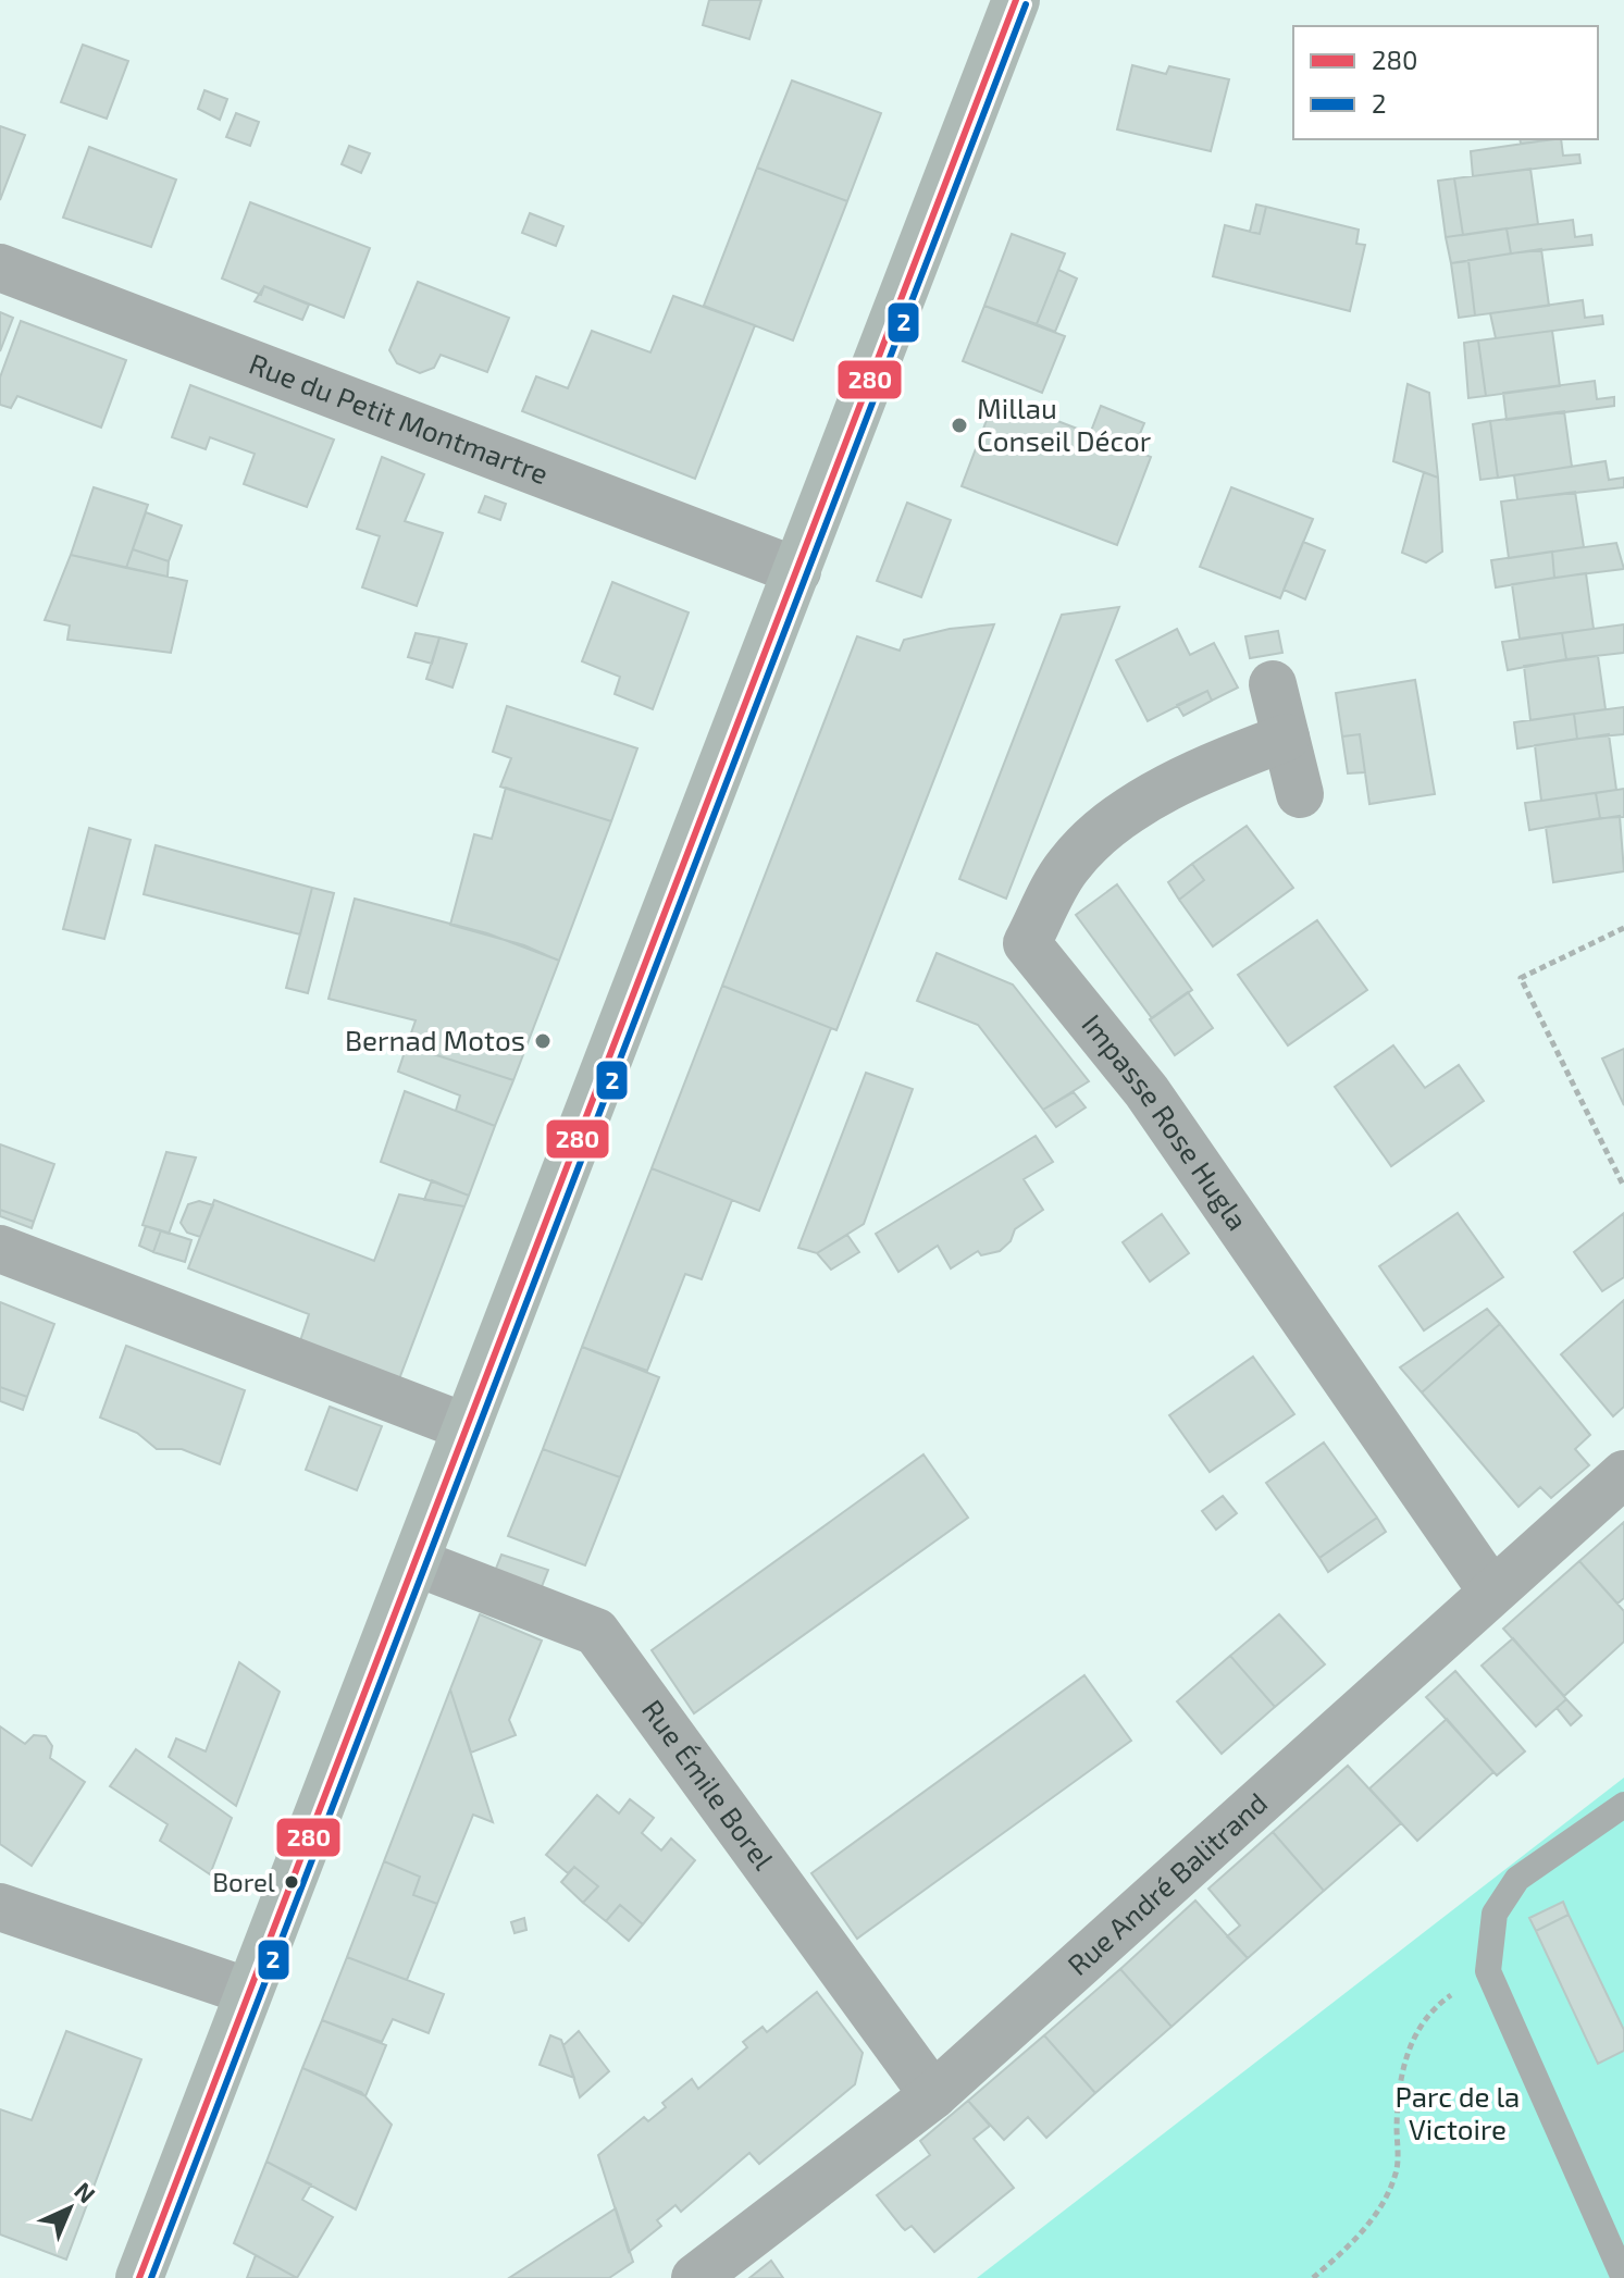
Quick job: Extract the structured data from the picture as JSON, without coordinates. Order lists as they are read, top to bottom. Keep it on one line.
{"streets":{"street":["Rue du Petit Montmartre","Impasse Rose Hugla","Rue Émile Borel","Rue André Balitrand"]},"crossings":[["Impasse Rose Hugla","Rue André Balitrand"],["Rue Émile Borel","Rue André Balitrand"]],"parks":["Parc de la Victoire"],"places":["Millau Conseil Décor","Bernad Motos","Borel"],"lines":["transit line 280","transit line 2"],"legend":["280","2"],"north":"top right"}
